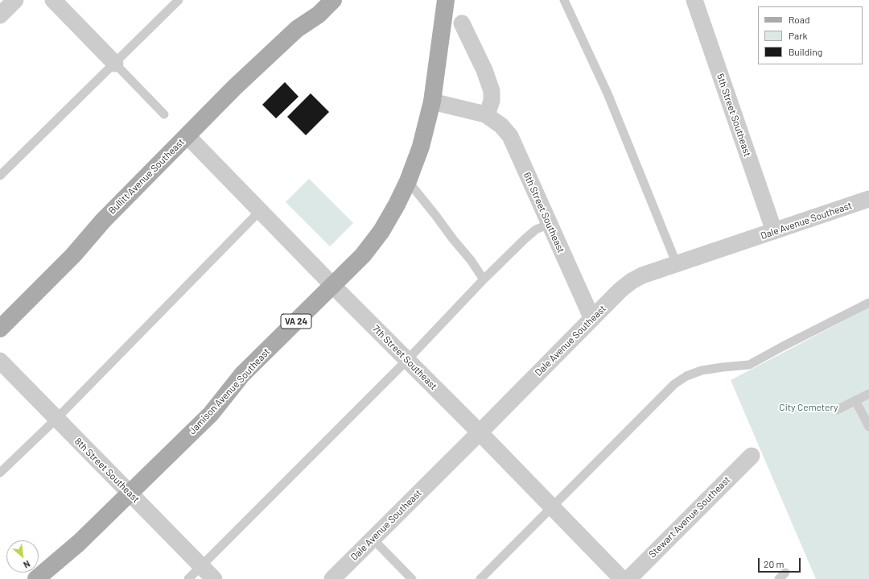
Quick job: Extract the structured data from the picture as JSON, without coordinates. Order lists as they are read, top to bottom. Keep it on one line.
{"streets":{"main road":["Bullitt Avenue Southeast","VA 24","Jamison Avenue Southeast"],"street":["5th Street Southeast","6th Street Southeast","Dale Avenue Southeast","7th Street Southeast","8th Street Southeast","Stewart Avenue Southeast"]},"crossings":[["5th Street Southeast","Dale Avenue Southeast"],["Bullitt Avenue Southeast","7th Street Southeast"],["6th Street Southeast","Dale Avenue Southeast"],["6th Street Southeast","Jamison Avenue Southeast"],["Dale Avenue Southeast","7th Street Southeast"],["7th Street Southeast","Jamison Avenue Southeast"],["Jamison Avenue Southeast","8th Street Southeast"]],"parks":["City Cemetery"],"legend":["Road","Park","Building"],"scale_bar":"20 m","north":"bottom right"}
